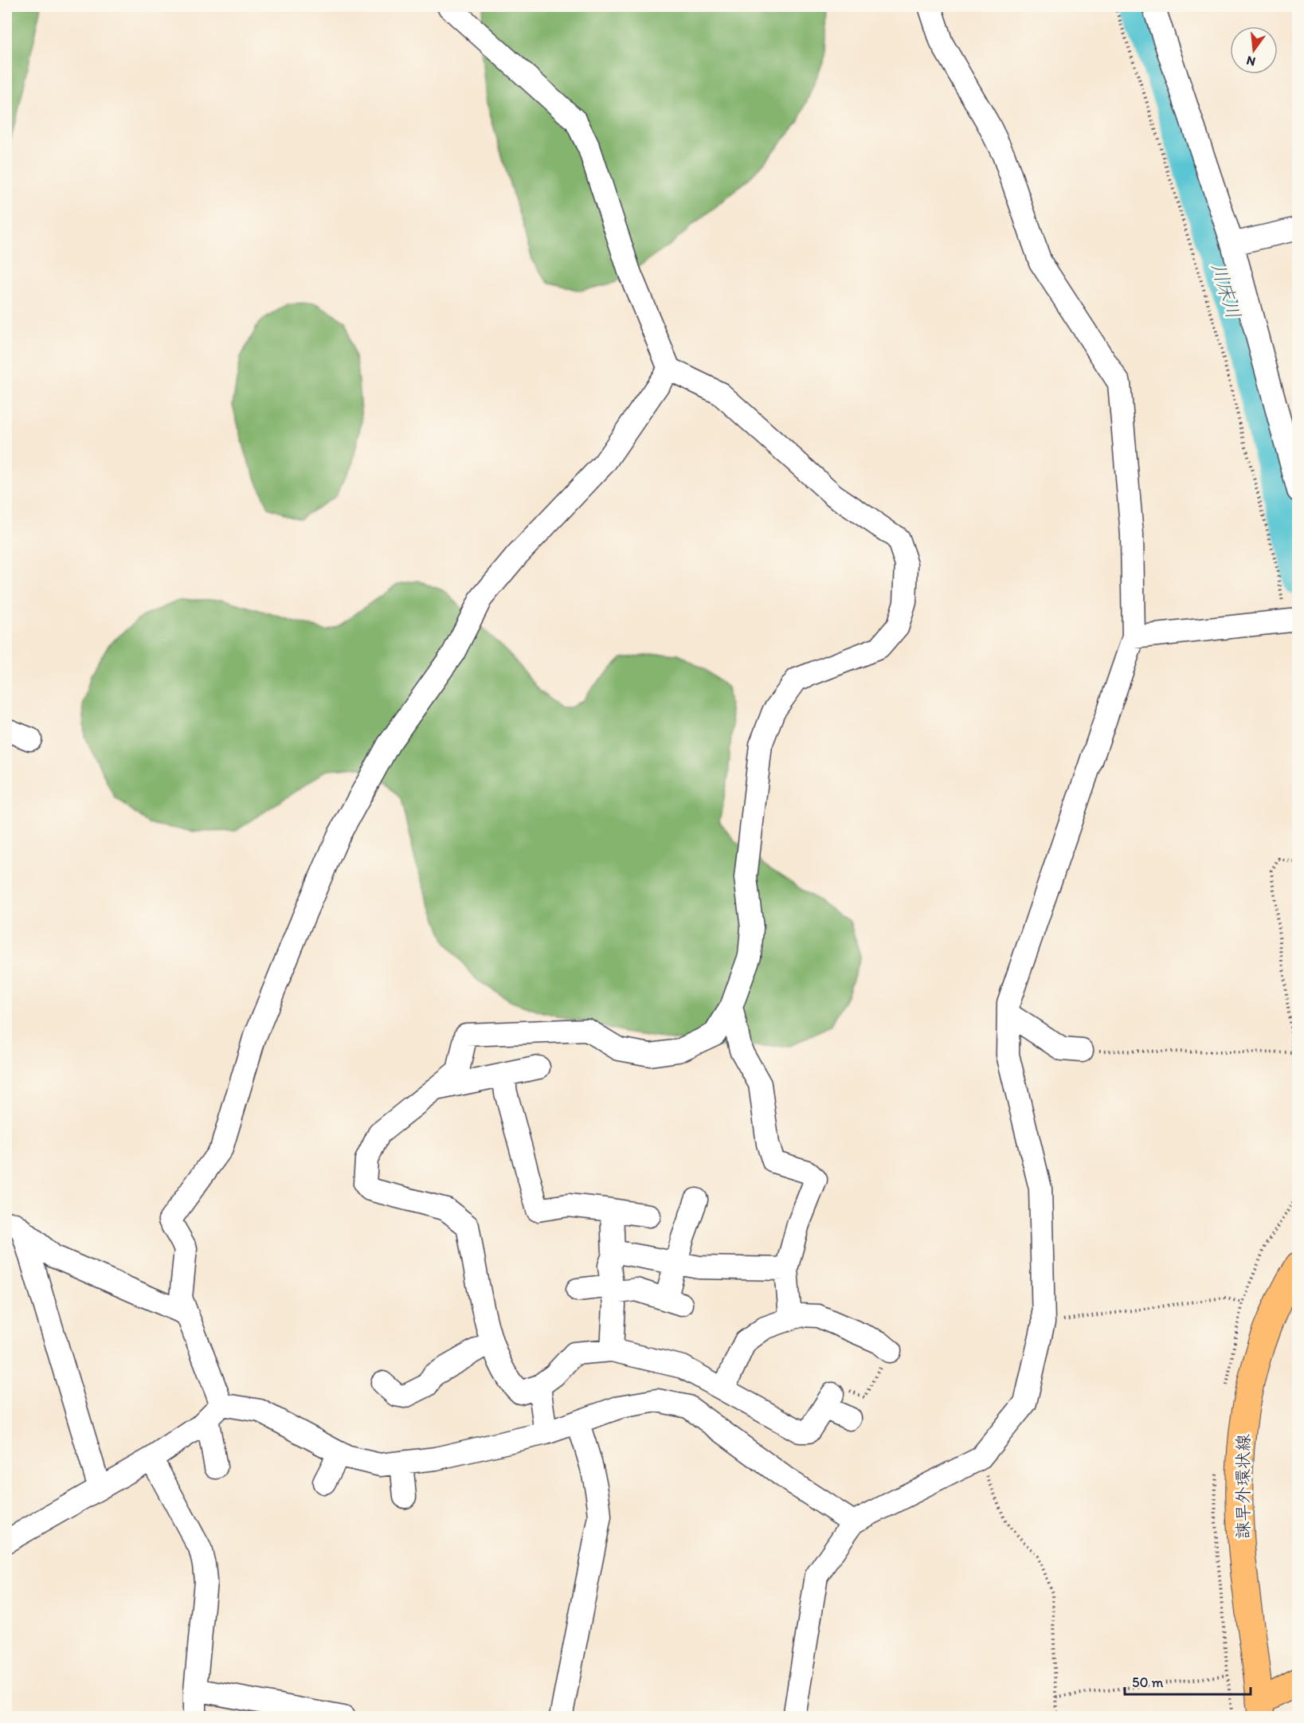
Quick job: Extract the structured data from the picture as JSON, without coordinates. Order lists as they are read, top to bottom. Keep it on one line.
{"streets":{"main road":["諫早外環状線"]},"water":["川床川"],"scale_bar":"50 m","north":"bottom"}
